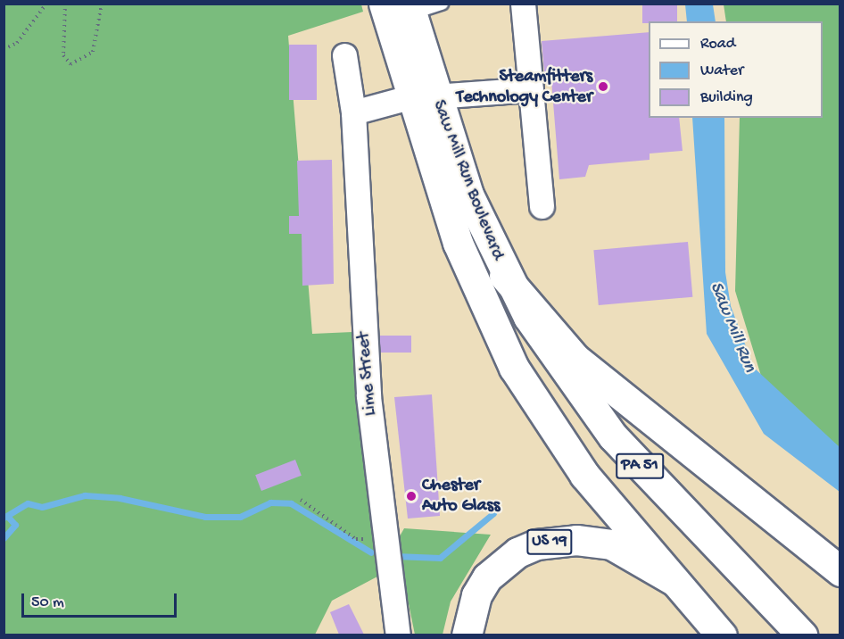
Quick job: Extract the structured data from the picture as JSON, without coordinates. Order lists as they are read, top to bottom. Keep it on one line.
{"streets":{"highway":["Saw Mill Run Boulevard","PA 51","US 19"],"street":["Lime Street"]},"crossings":[["Saw Mill Run Boulevard","US 19"]],"water":["Saw Mill Run"],"places":["Steamfitters Technology Center","Chester Auto Glass"],"legend":["Road","Water","Building"],"scale_bar":"50 m"}
